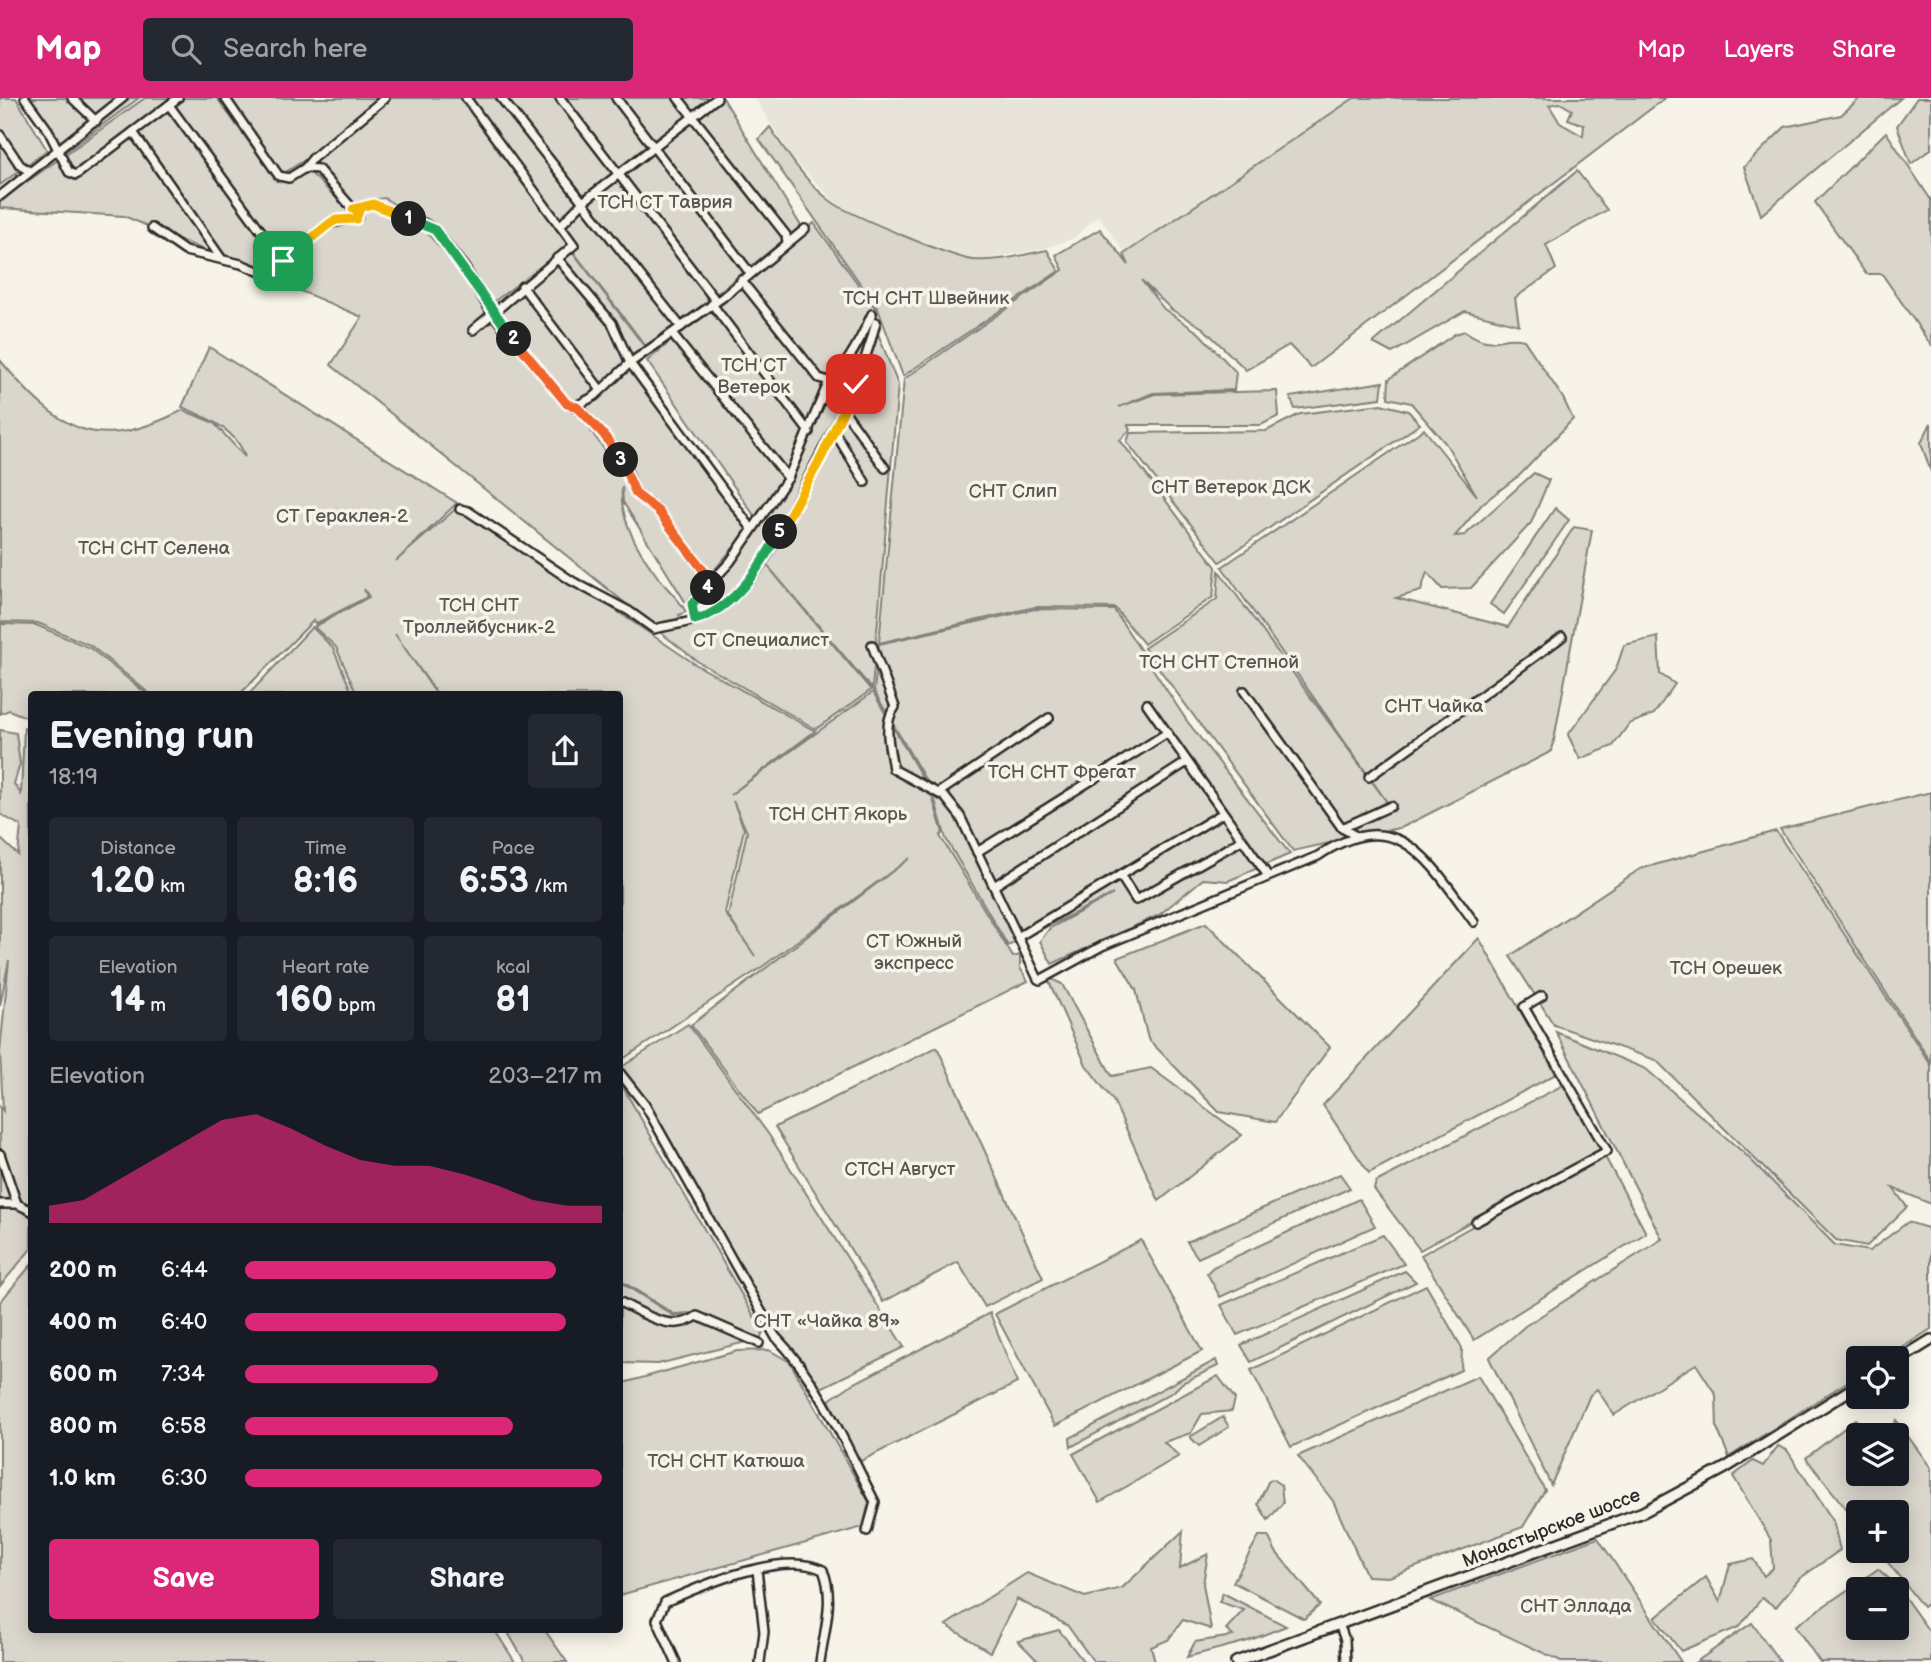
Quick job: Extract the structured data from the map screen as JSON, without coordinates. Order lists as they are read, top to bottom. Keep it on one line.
{"streets":{"main road":["Монастырское шоссе"]},"parks":["ТСН СТ Таврия","ТСН СНТ Швейник","ТСН СТ Ветерок","СНТ Ветерок ДСК","СНТ Слип","СТ Гераклея-2","ТСН СНТ Селена","ТСН СНТ Троллейбусник-2","СТ Специалист","ТСН СНТ Степной","СНТ Чайка","ТСН СНТ Фрегат","ТСН СНТ Якорь","СТ Южный экспресс","ТСН Орешек","СТСН Август","СНТ «Чайка 89»","ТСН СНТ Катюша","СНТ Эллада"],"page":{"header":"Map","search":"Search here","nav":["Map","Layers","Share"],"pins":["1","2","3","5","4"],"heading":["Evening run","18:19"],"stats":[["Distance","1.20 km"],["Time","8:16"],["Pace","6:53 /km"],["Elevation","14 m"],["Heart rate","160 bpm"],["kcal","81"]],"chart":["Elevation","203–217 m"],"list":[{"name":"200 m","note":"6:44"},{"name":"400 m","note":"6:40"},{"name":"600 m","note":"7:34"},{"name":"800 m","note":"6:58"},{"name":"1.0 km","note":"6:30"}],"map_buttons":["+","−"],"buttons":["Save","Share"]}}
